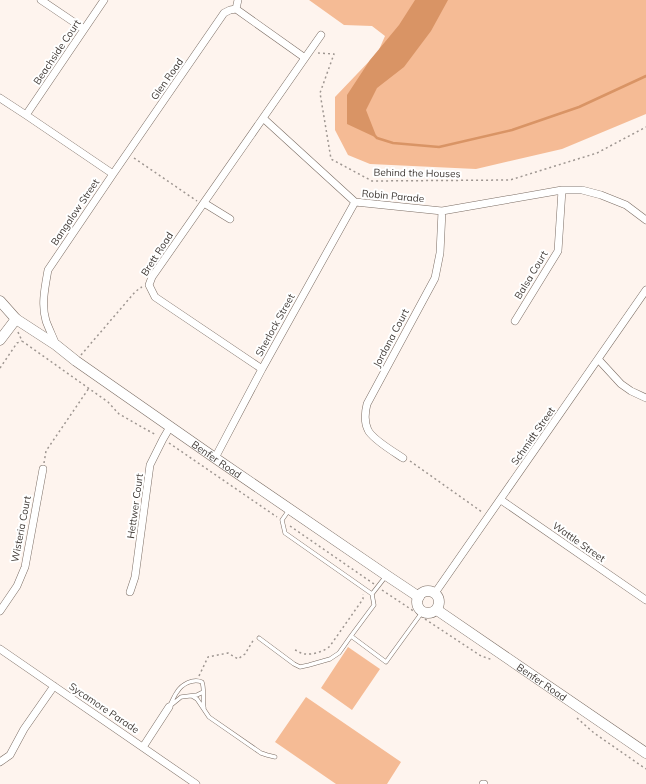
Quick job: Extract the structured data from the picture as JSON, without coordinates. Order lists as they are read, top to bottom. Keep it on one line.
{"streets":{"street":["Beachside Court","Glen Road","Robin Parade","Bangalow Street","Brett Road","Balsa Court","Sherlock Street","Jordana Court","Schmidt Street","Benfer Road","Hettwer Court","Wisteria Court","Wattle Street","Sycamore Parade"],"path":["Behind the Houses"]},"crossings":[["Beachside Court","Bangalow Street"],["Glen Road","Bangalow Street"],["Robin Parade","Brett Road"],["Robin Parade","Balsa Court"],["Robin Parade","Sherlock Street"],["Robin Parade","Jordana Court"],["Bangalow Street","Benfer Road"],["Brett Road","Sherlock Street"],["Sherlock Street","Benfer Road"],["Schmidt Street","Benfer Road"],["Schmidt Street","Wattle Street"],["Benfer Road","Hettwer Court"]]}
